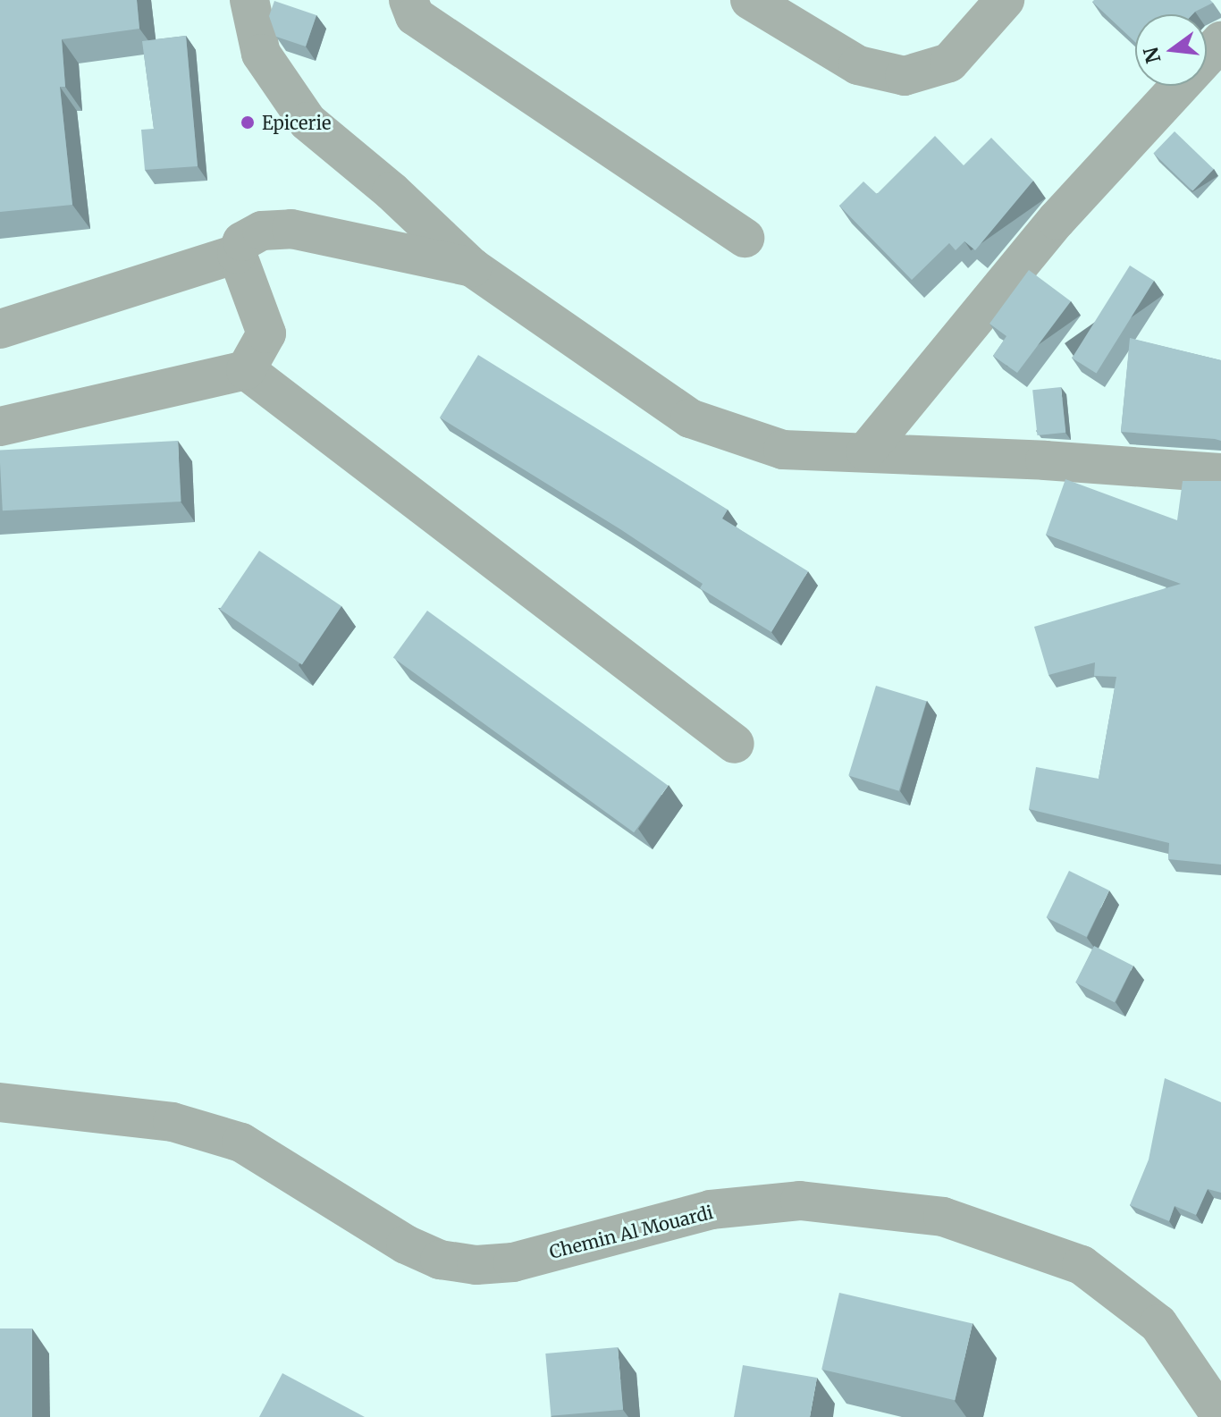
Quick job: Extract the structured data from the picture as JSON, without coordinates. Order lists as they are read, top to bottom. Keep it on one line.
{"streets":{"street":["Chemin Al Mouardi"]},"places":["Epicerie"],"north":"left"}
